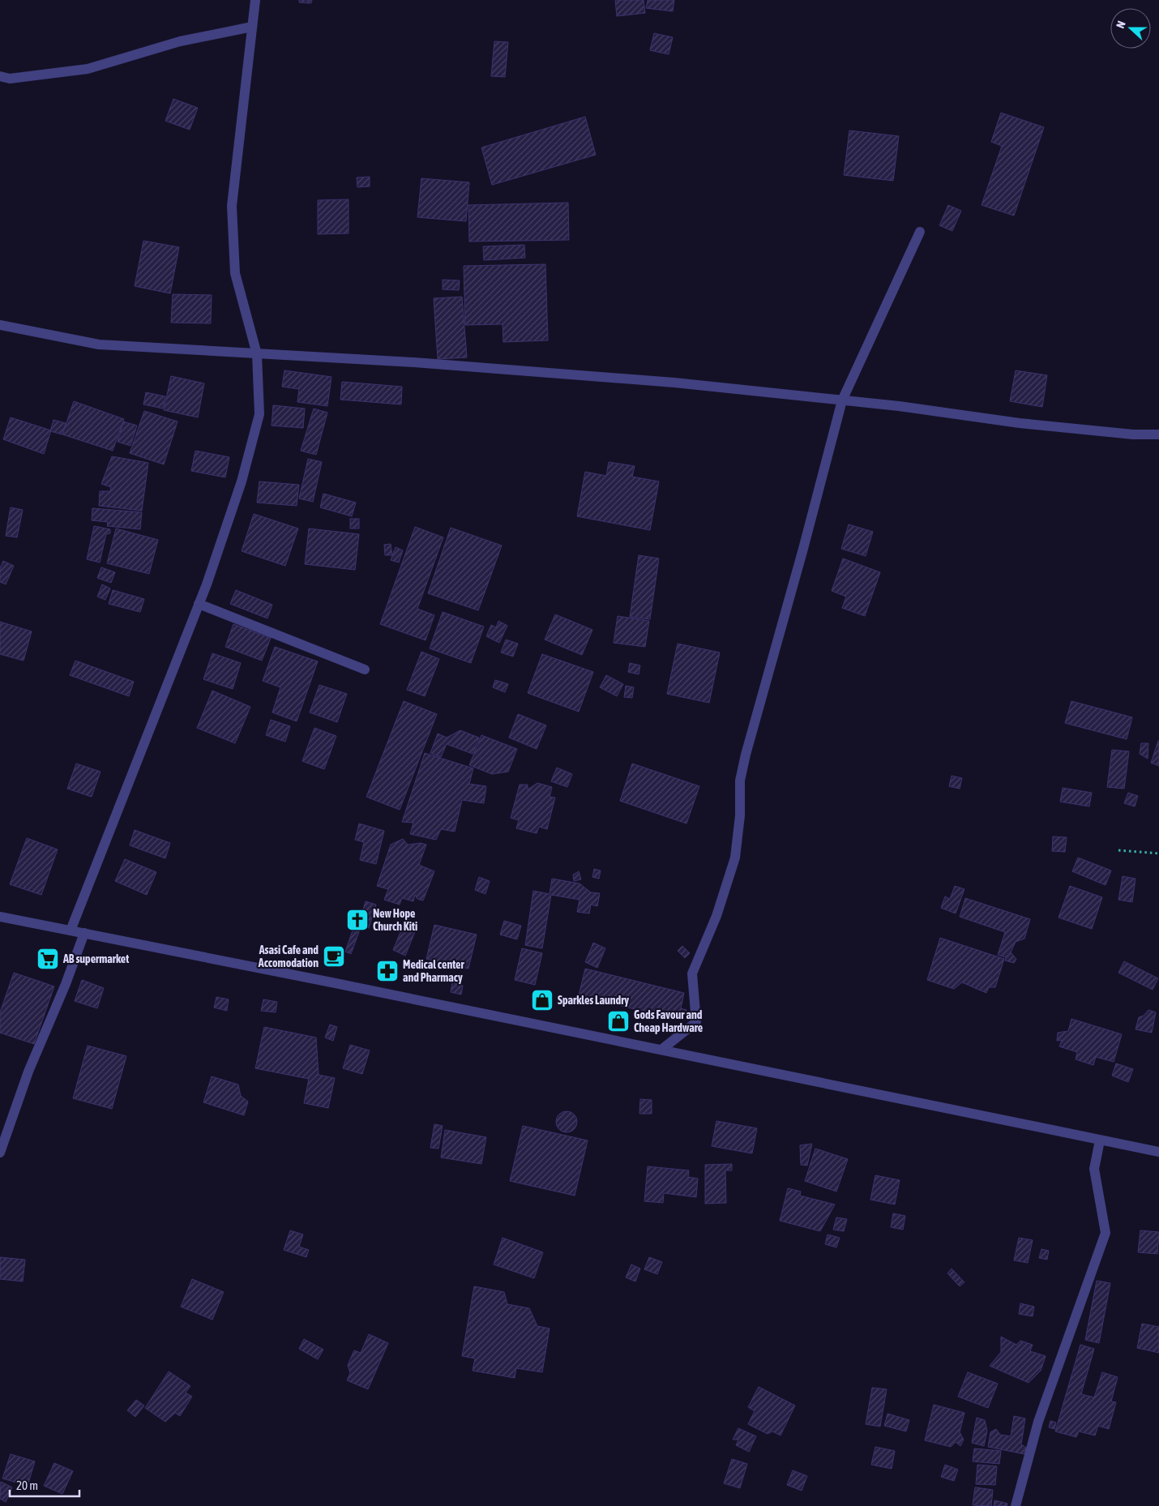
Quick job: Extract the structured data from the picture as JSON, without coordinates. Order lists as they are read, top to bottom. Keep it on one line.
{"places":{"church":["New Hope Church Kiti"],"cafe":["Asasi Cafe and Accomodation"],"supermarket":["AB supermarket"],"pharmacy":["Medical center and Pharmacy"],"shop":["Sparkles Laundry","Gods Favour and Cheap Hardware"]},"scale_bar":"20 m","north":"left"}
